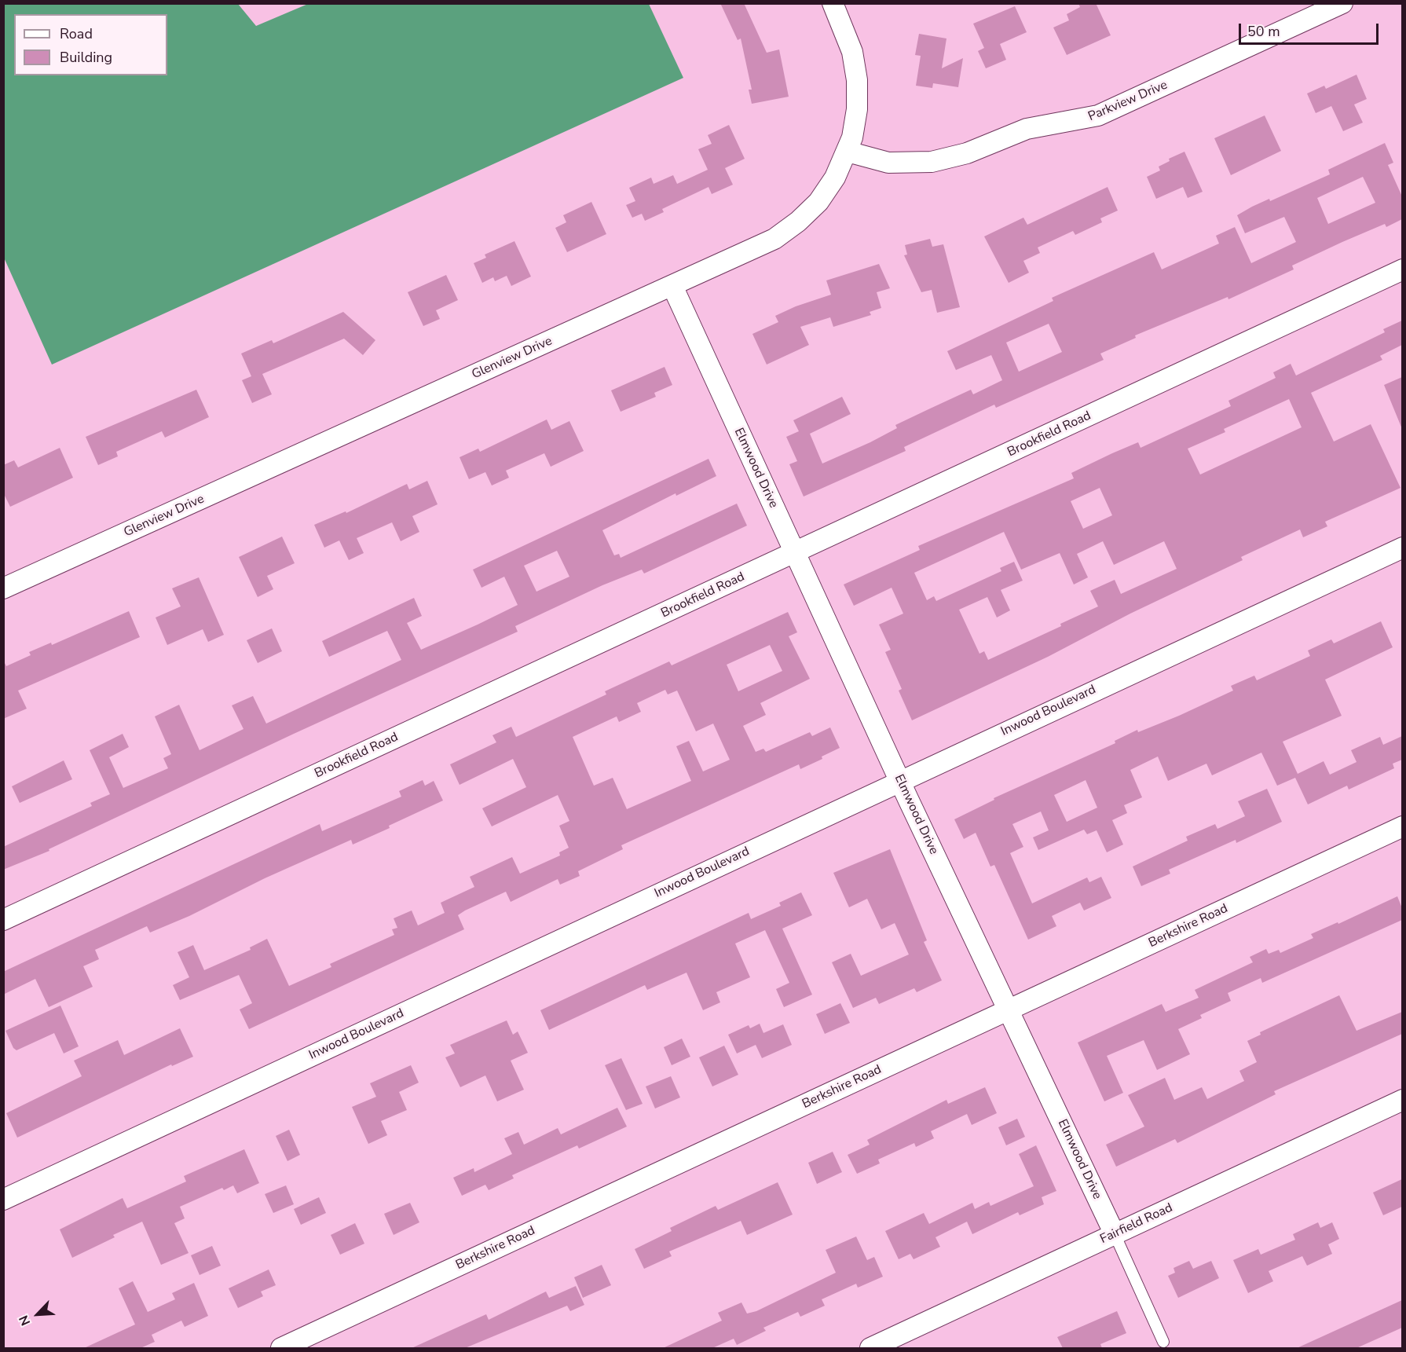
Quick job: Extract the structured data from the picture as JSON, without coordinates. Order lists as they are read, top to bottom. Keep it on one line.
{"streets":{"street":["Parkview Drive","Glenview Drive","Brookfield Road","Elmwood Drive","Inwood Boulevard","Berkshire Road","Fairfield Road"]},"crossings":[["Parkview Drive","Glenview Drive"],["Glenview Drive","Elmwood Drive"],["Brookfield Road","Elmwood Drive"],["Elmwood Drive","Inwood Boulevard"],["Elmwood Drive","Berkshire Road"],["Elmwood Drive","Fairfield Road"]],"legend":["Road","Building"],"scale_bar":"50 m","north":"bottom left"}
